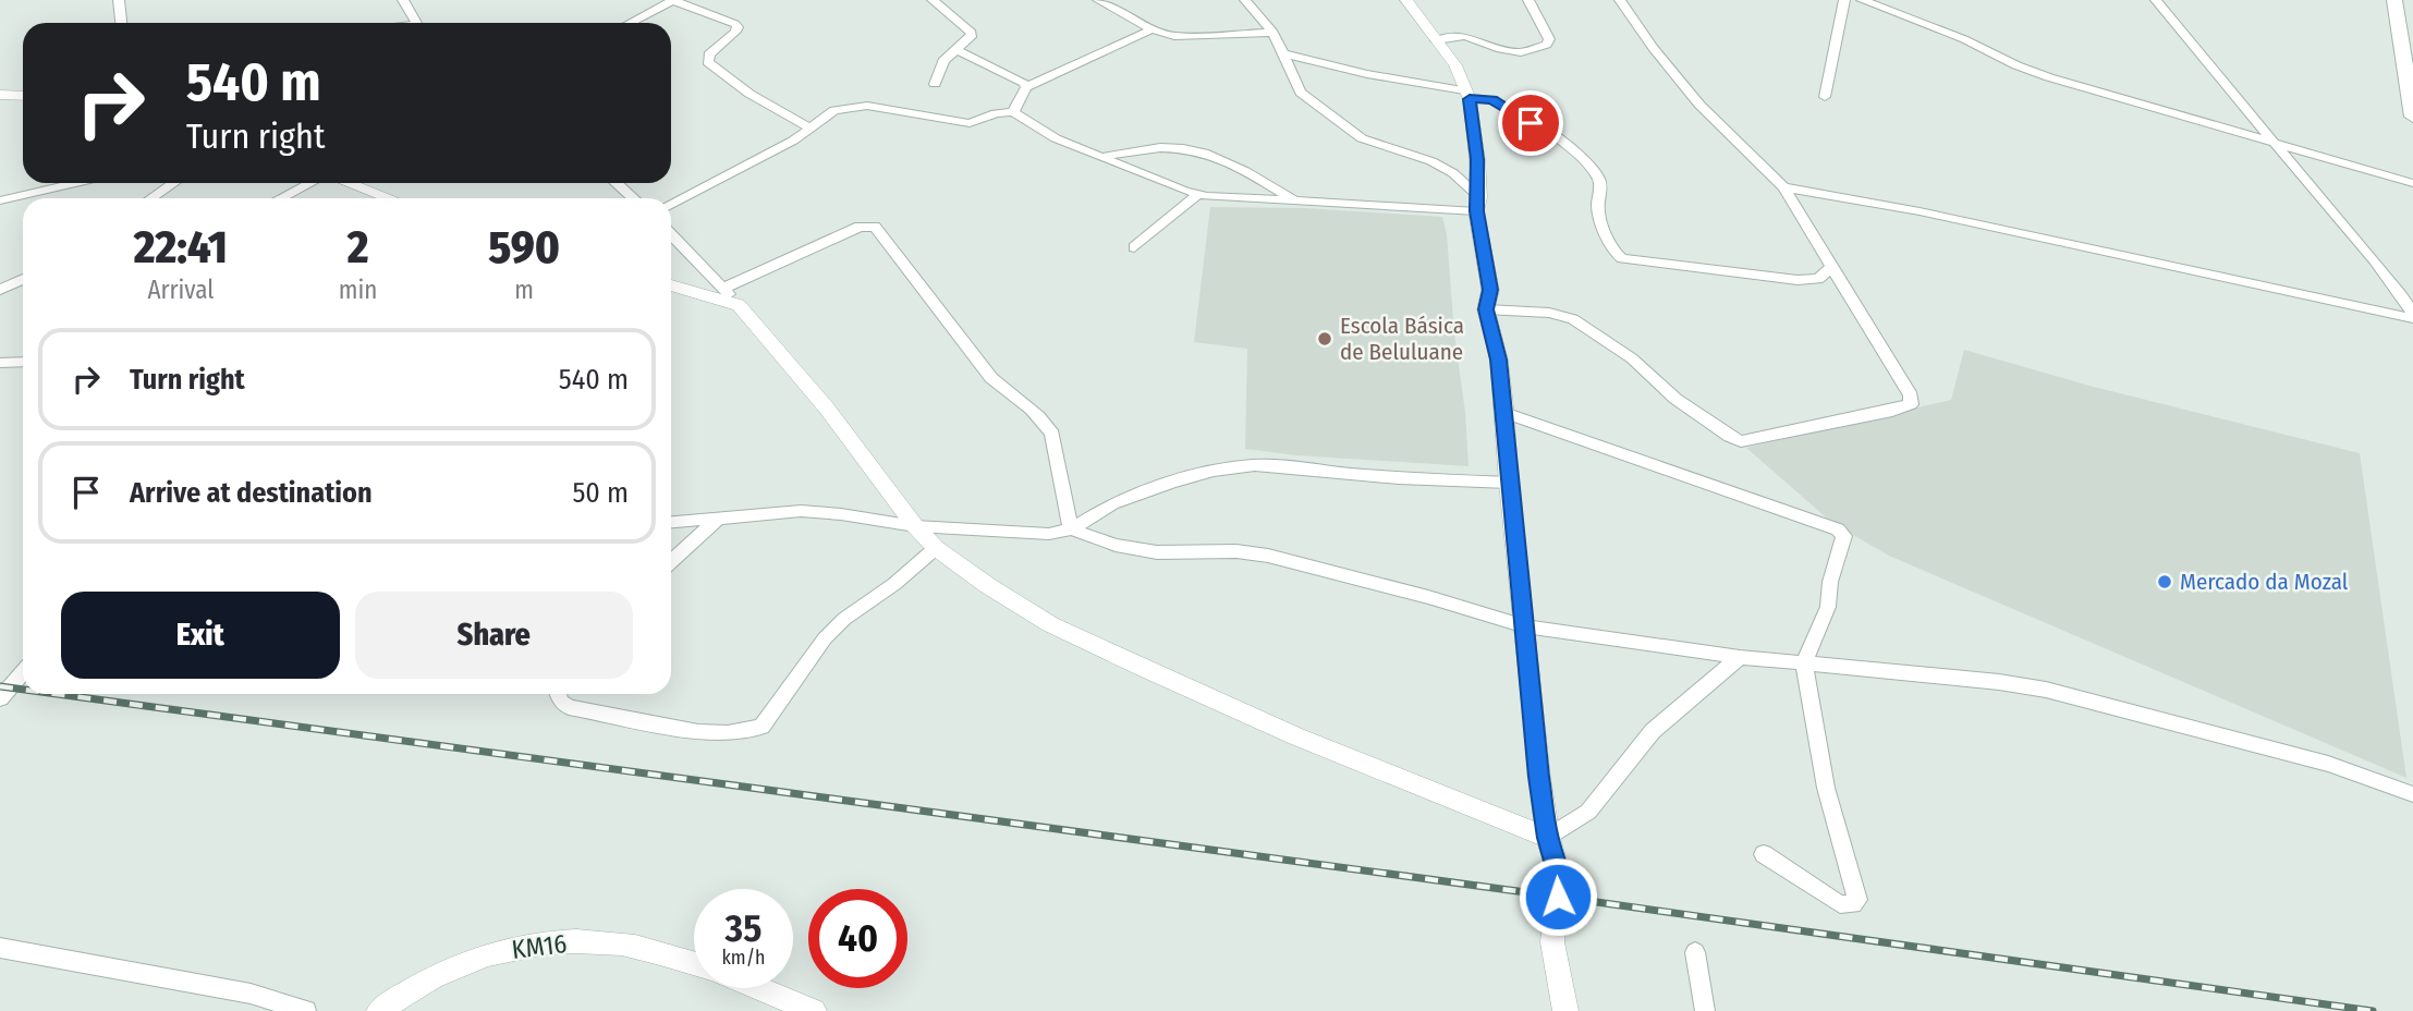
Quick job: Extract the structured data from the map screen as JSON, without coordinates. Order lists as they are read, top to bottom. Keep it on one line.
{"streets":{"street":["KM16"]},"places":["Escola Básica de Beluluane","Mercado da Mozal"],"page":{"turn":["540 m","Turn right"],"eta":["22:41","Arrival","2","min","590","m"],"list":[{"name":"Turn right","value":"540 m"},{"name":"Arrive at destination","value":"50 m"}],"buttons":["Exit","Share"],"speed":"35 km/h","limit":"40"}}
